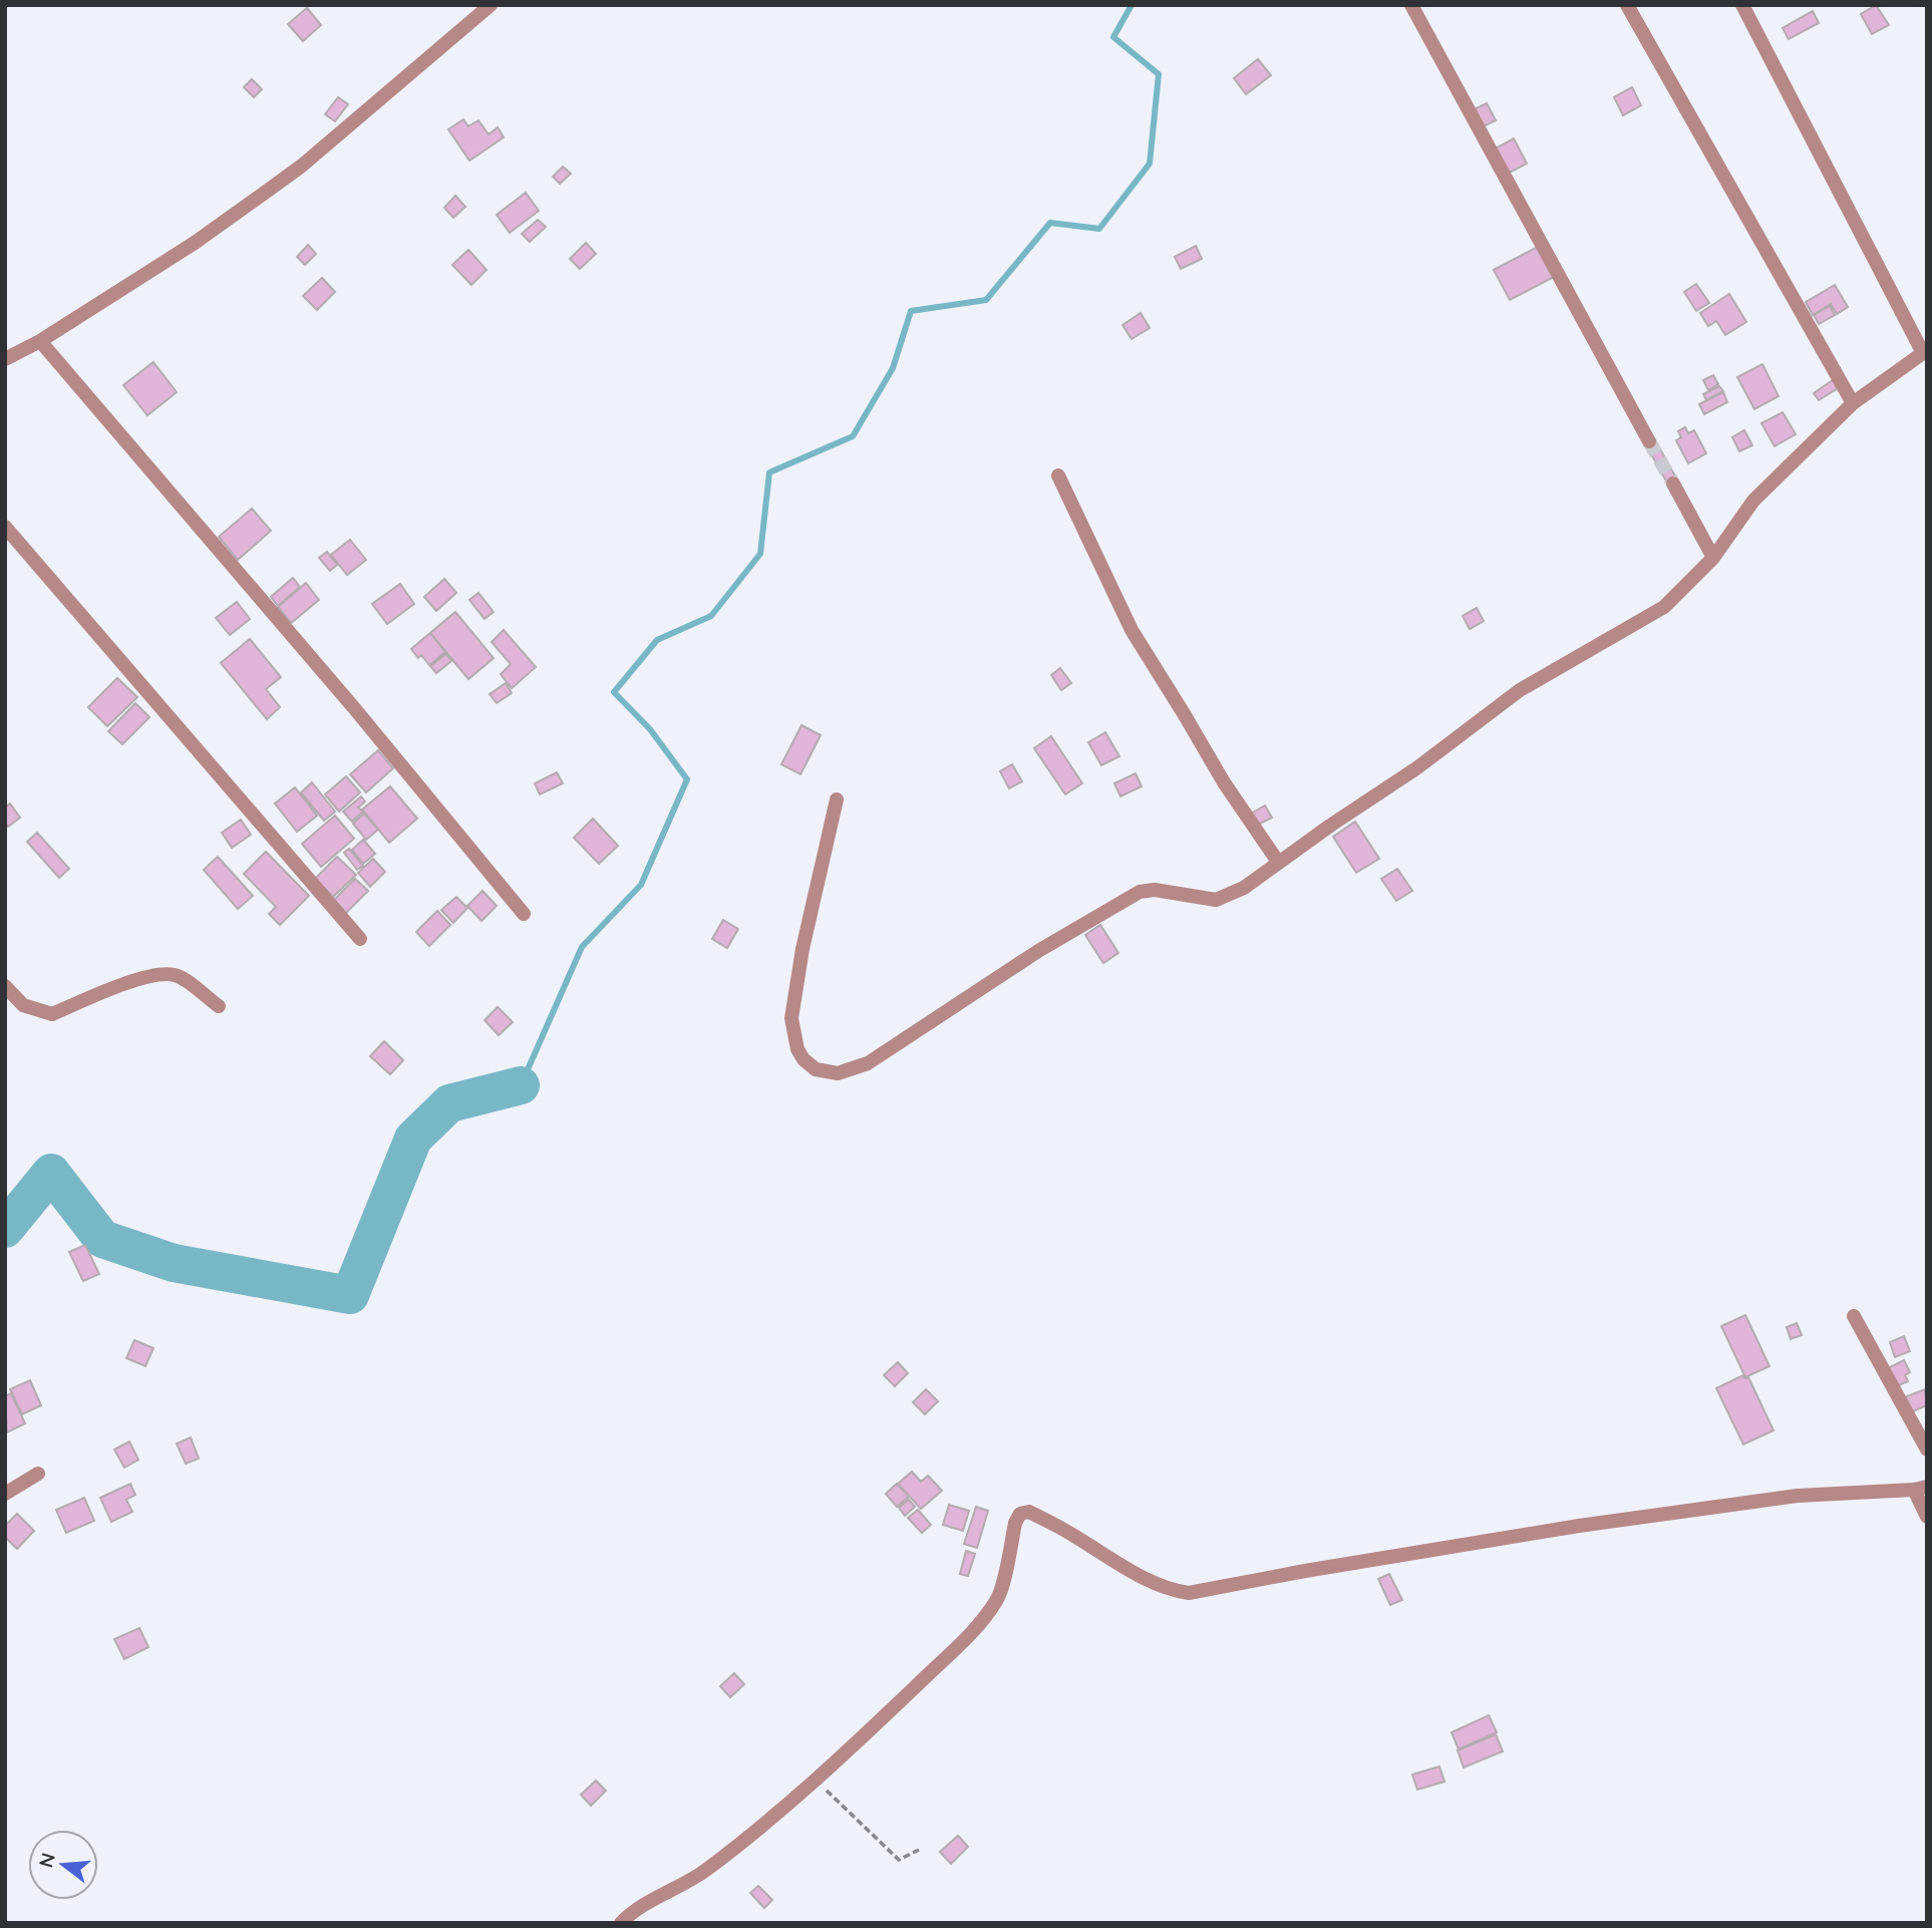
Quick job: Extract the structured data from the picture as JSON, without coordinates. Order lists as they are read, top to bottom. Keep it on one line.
{"north":"left"}
